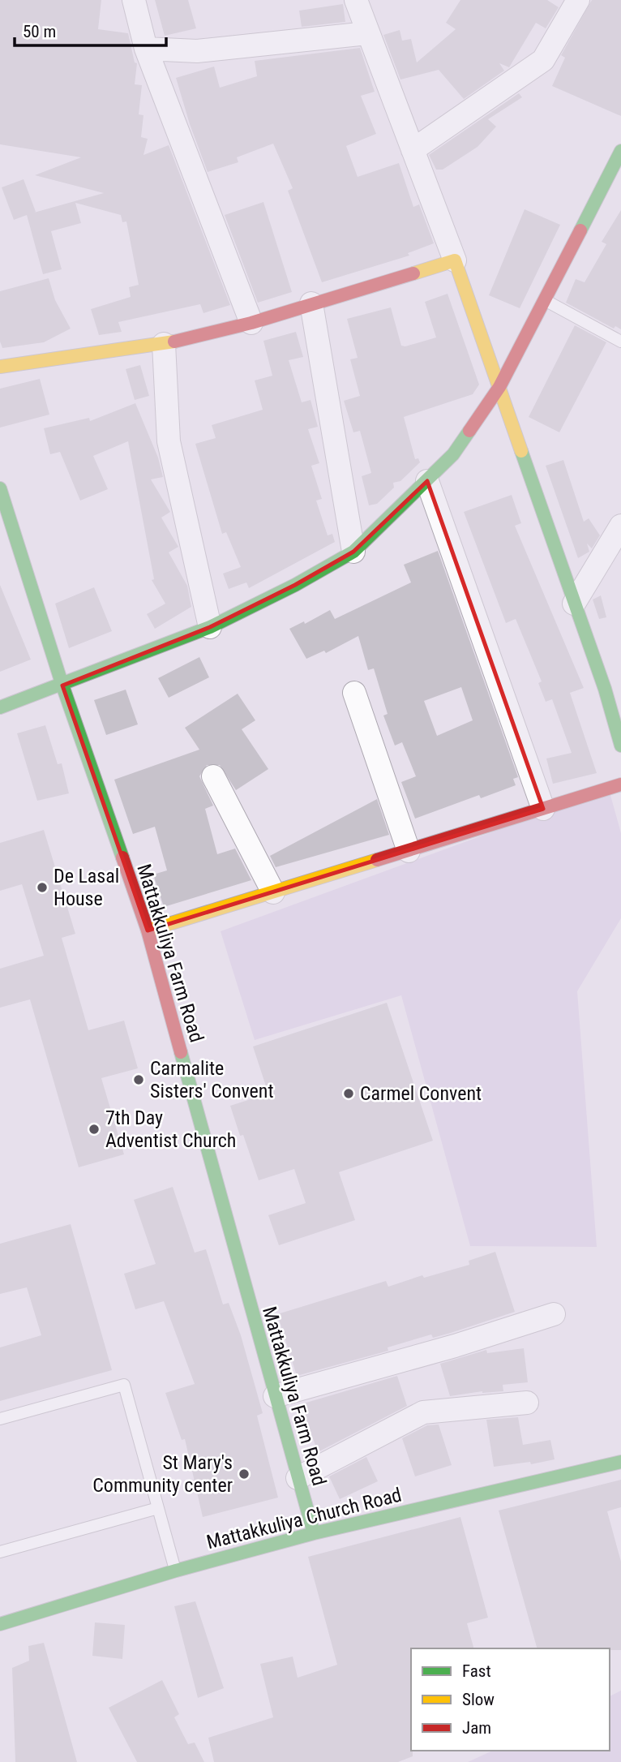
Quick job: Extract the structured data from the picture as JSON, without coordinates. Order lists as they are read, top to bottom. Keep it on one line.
{"streets":{"street":["Mattakkuliya Farm Road","Mattakkuliya Church Road"]},"crossings":[["Mattakkuliya Farm Road","Mattakkuliya Church Road"]],"places":["De Lasal House","Carmalite Sisters' Convent","Carmel Convent","7th Day Adventist Church","St Mary's Community center"],"legend":["Fast","Slow","Jam"],"scale_bar":"50 m"}
